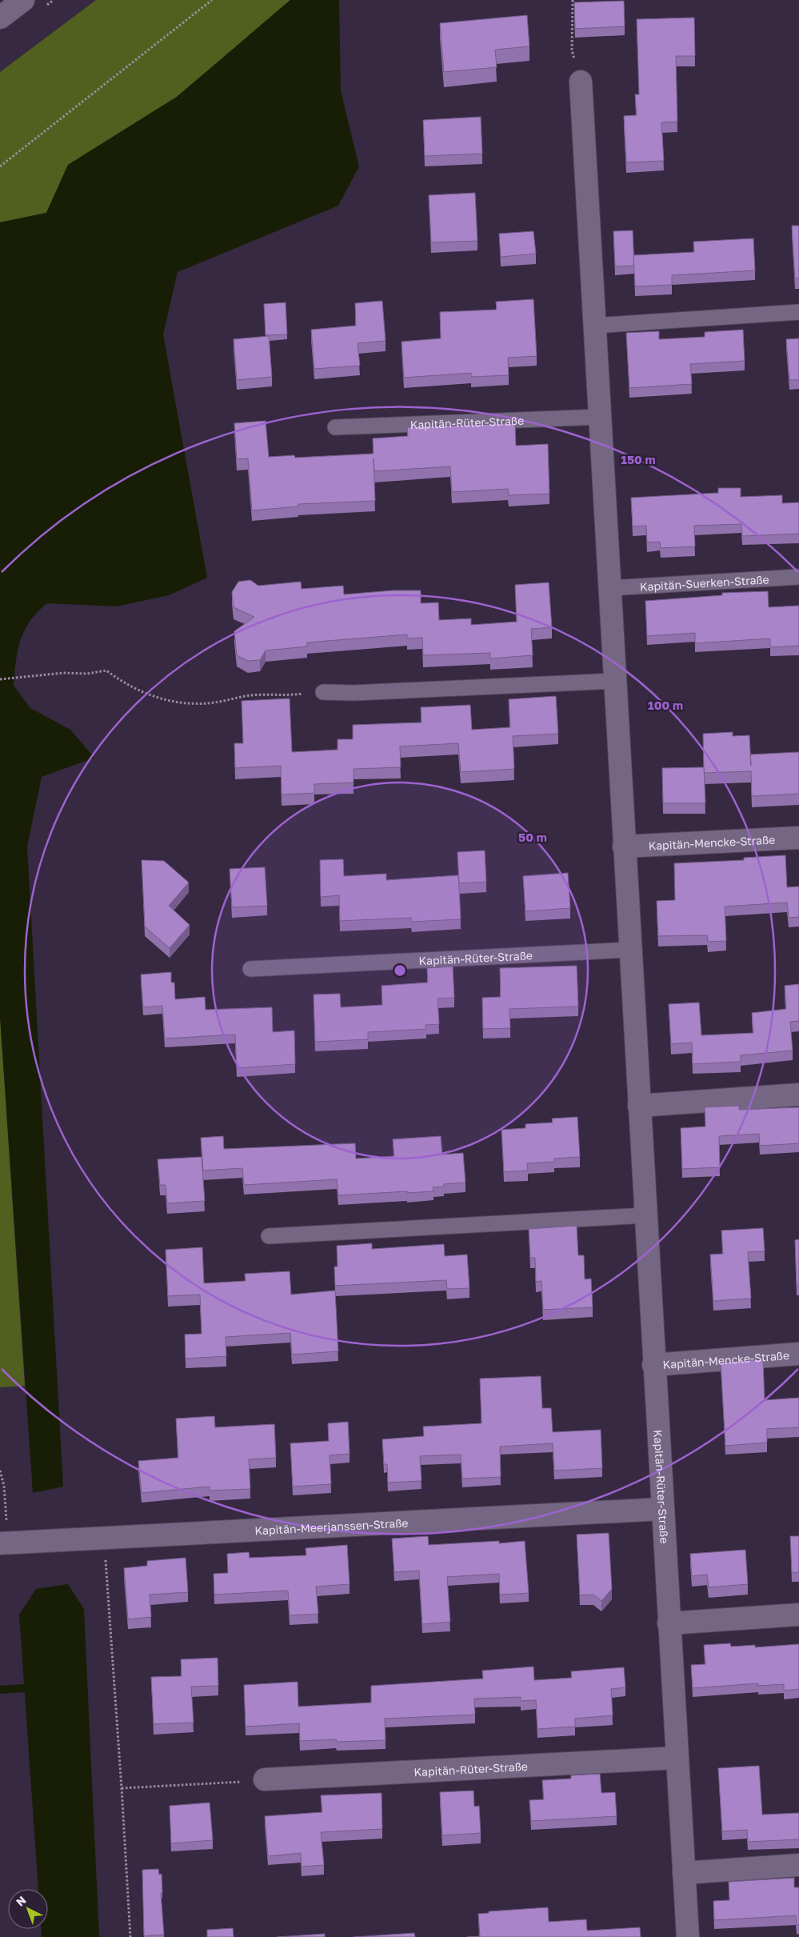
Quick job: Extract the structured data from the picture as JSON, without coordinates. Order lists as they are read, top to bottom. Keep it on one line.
{"streets":{"street":["Kapitän-Rüter-Straße","Kapitän-Mencke-Straße","Kapitän-Meerjanssen-Straße"],"lane":["Kapitän-Suerken-Straße"]},"crossings":[["Kapitän-Rüter-Straße","Kapitän-Suerken-Straße"],["Kapitän-Rüter-Straße","Kapitän-Mencke-Straße"],["Kapitän-Rüter-Straße","Kapitän-Meerjanssen-Straße"]],"north":"top left","rings":["150 m","100 m","50 m"]}
